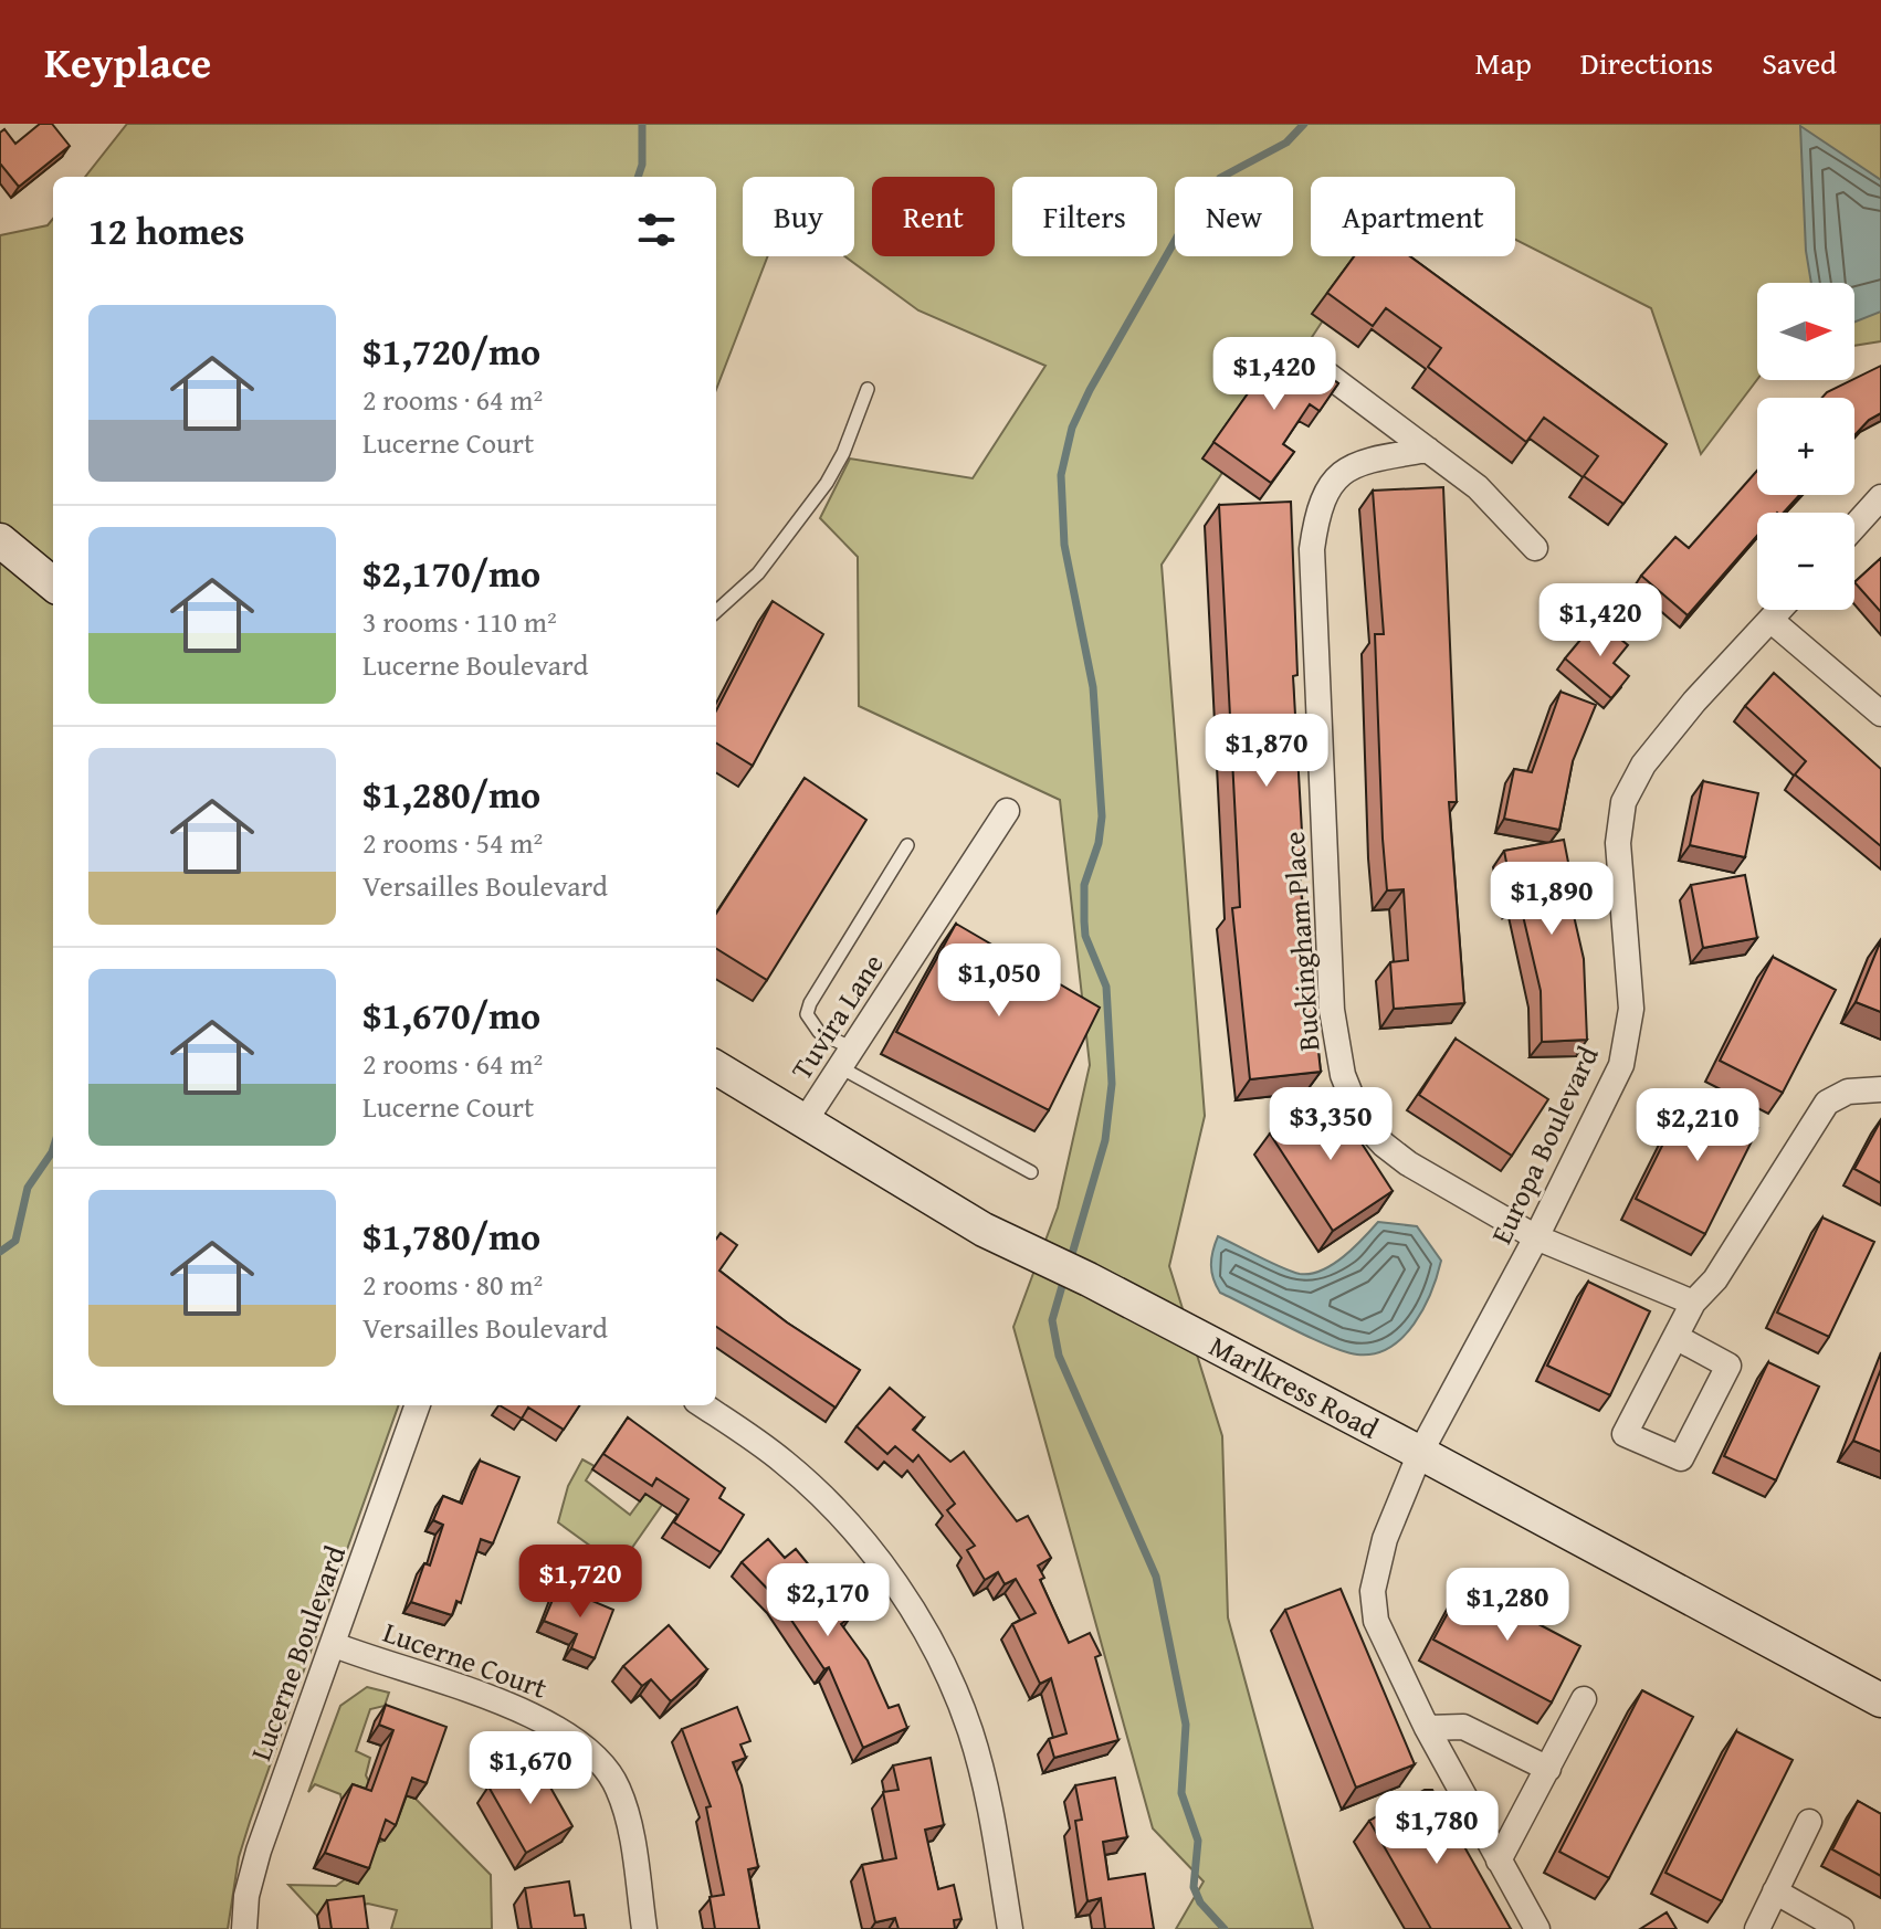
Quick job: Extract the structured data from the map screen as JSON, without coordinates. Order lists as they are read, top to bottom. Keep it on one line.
{"streets":{"street":["Buckingham Place","Tuvira Lane","Europa Boulevard","Marlkress Road","Lucerne Boulevard","Lucerne Court"]},"crossings":[["Buckingham Place","Europa Boulevard"],["Tuvira Lane","Marlkress Road"],["Europa Boulevard","Marlkress Road"],["Lucerne Boulevard","Lucerne Court"]],"north":"right","page":{"header":"Keyplace","nav":["Map","Directions","Saved"],"chip":["Buy","Rent","Filters","New","Apartment"],"heading":"12 homes","map_buttons":["+","−"],"list":[{"name":"$1,720/mo","note":"2 rooms · 64 m² · Lucerne Court"},{"name":"$2,170/mo","note":"3 rooms · 110 m² · Lucerne Boulevard"},{"name":"$1,280/mo","note":"2 rooms · 54 m² · Versailles Boulevard"},{"name":"$1,670/mo","note":"2 rooms · 64 m² · Lucerne Court"},{"name":"$1,780/mo","note":"2 rooms · 80 m² · Versailles Boulevard"}],"price":["$1,420","$1,420","$1,870","$1,890","$1,050","$3,350","$2,210","$1,720","$2,170","$1,280","$1,670","$1,780"]}}
